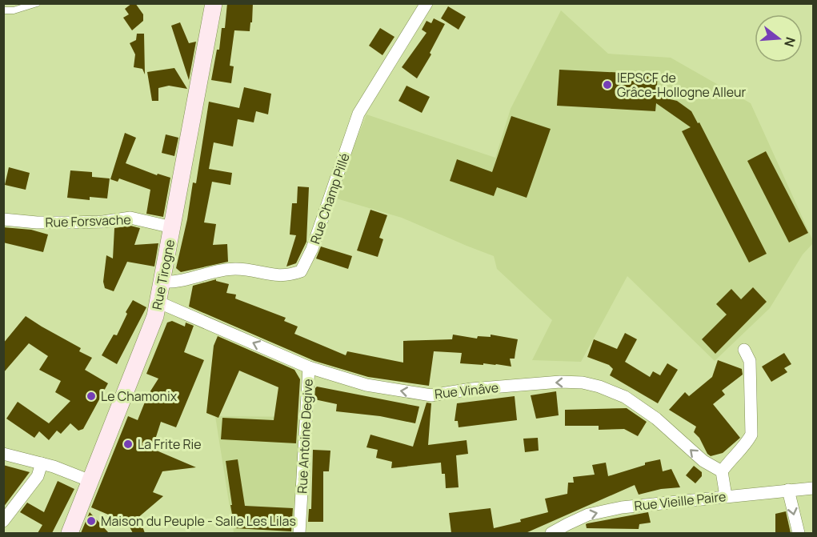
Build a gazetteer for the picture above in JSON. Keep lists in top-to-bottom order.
{
  "streets": {
    "street": [
      "Rue Champ Pillé",
      "Rue Forsvache",
      "Rue Tirogne",
      "Rue Vinâve",
      "Rue Antoine Degive",
      "Rue Vieille Paire"
    ]
  },
  "crossings": [
    ["Rue Champ Pillé", "Rue Tirogne"],
    ["Rue Forsvache", "Rue Tirogne"],
    ["Rue Tirogne", "Rue Vinâve"],
    ["Rue Vinâve", "Rue Antoine Degive"]
  ],
  "one_way": ["Rue Vinâve", "Rue Vieille Paire"],
  "places": [
    "IEPSCF de Grâce-Hollogne Alleur",
    "Le Chamonix",
    "La Frite Rie",
    "Maison du Peuple - Salle Les Lilas"
  ],
  "north": "right"
}
